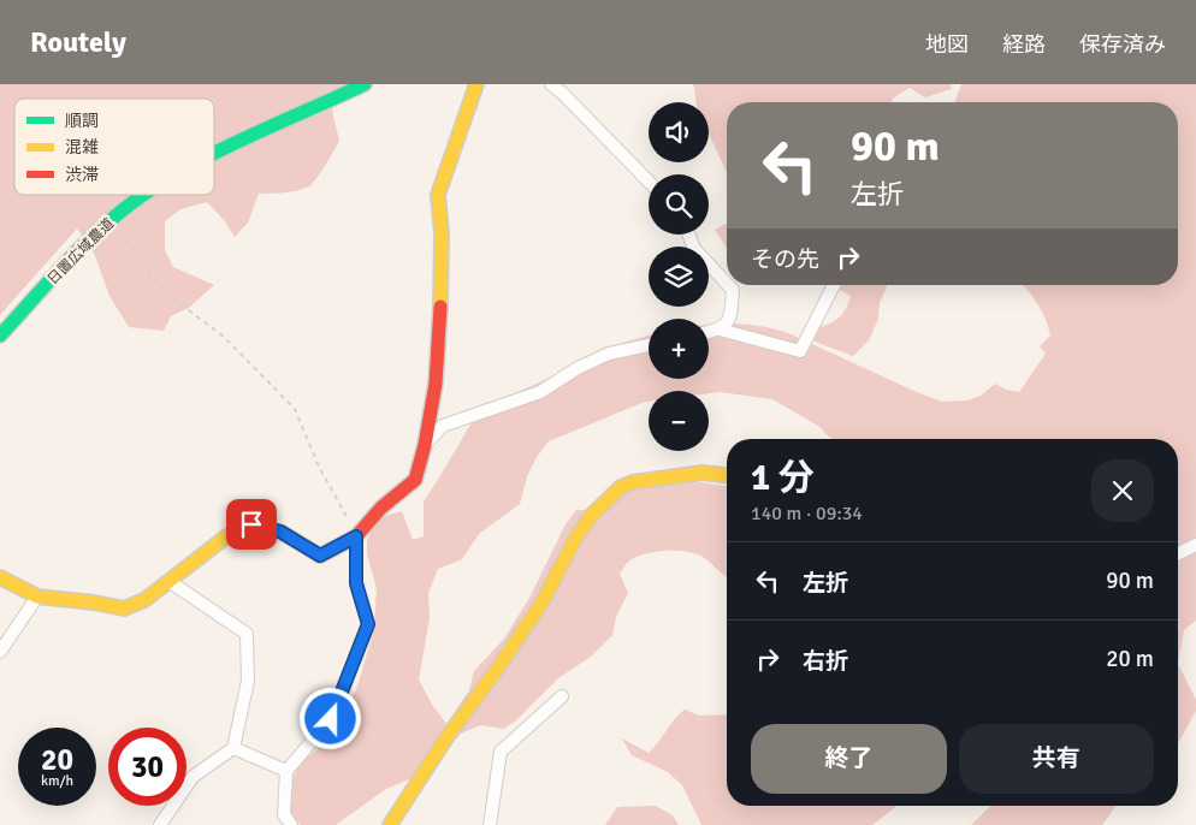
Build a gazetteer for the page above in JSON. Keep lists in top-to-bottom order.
{
  "streets": {
    "street": ["日置広域農道"]
  },
  "legend": ["順調", "混雑", "渋滞"],
  "page": {
    "header": "Routely",
    "nav": ["地図", "経路", "保存済み"],
    "map_buttons": ["+", "−"],
    "turn": ["90 m", "左折"],
    "then": "その先",
    "heading": ["1 分", "140 m · 09:34"],
    "list": [
      {
        "name": "左折",
        "value": "90 m"
      },
      {
        "name": "右折",
        "value": "20 m"
      }
    ],
    "buttons": ["終了", "共有"],
    "speed": "20 km/h",
    "limit": "30"
  }
}
